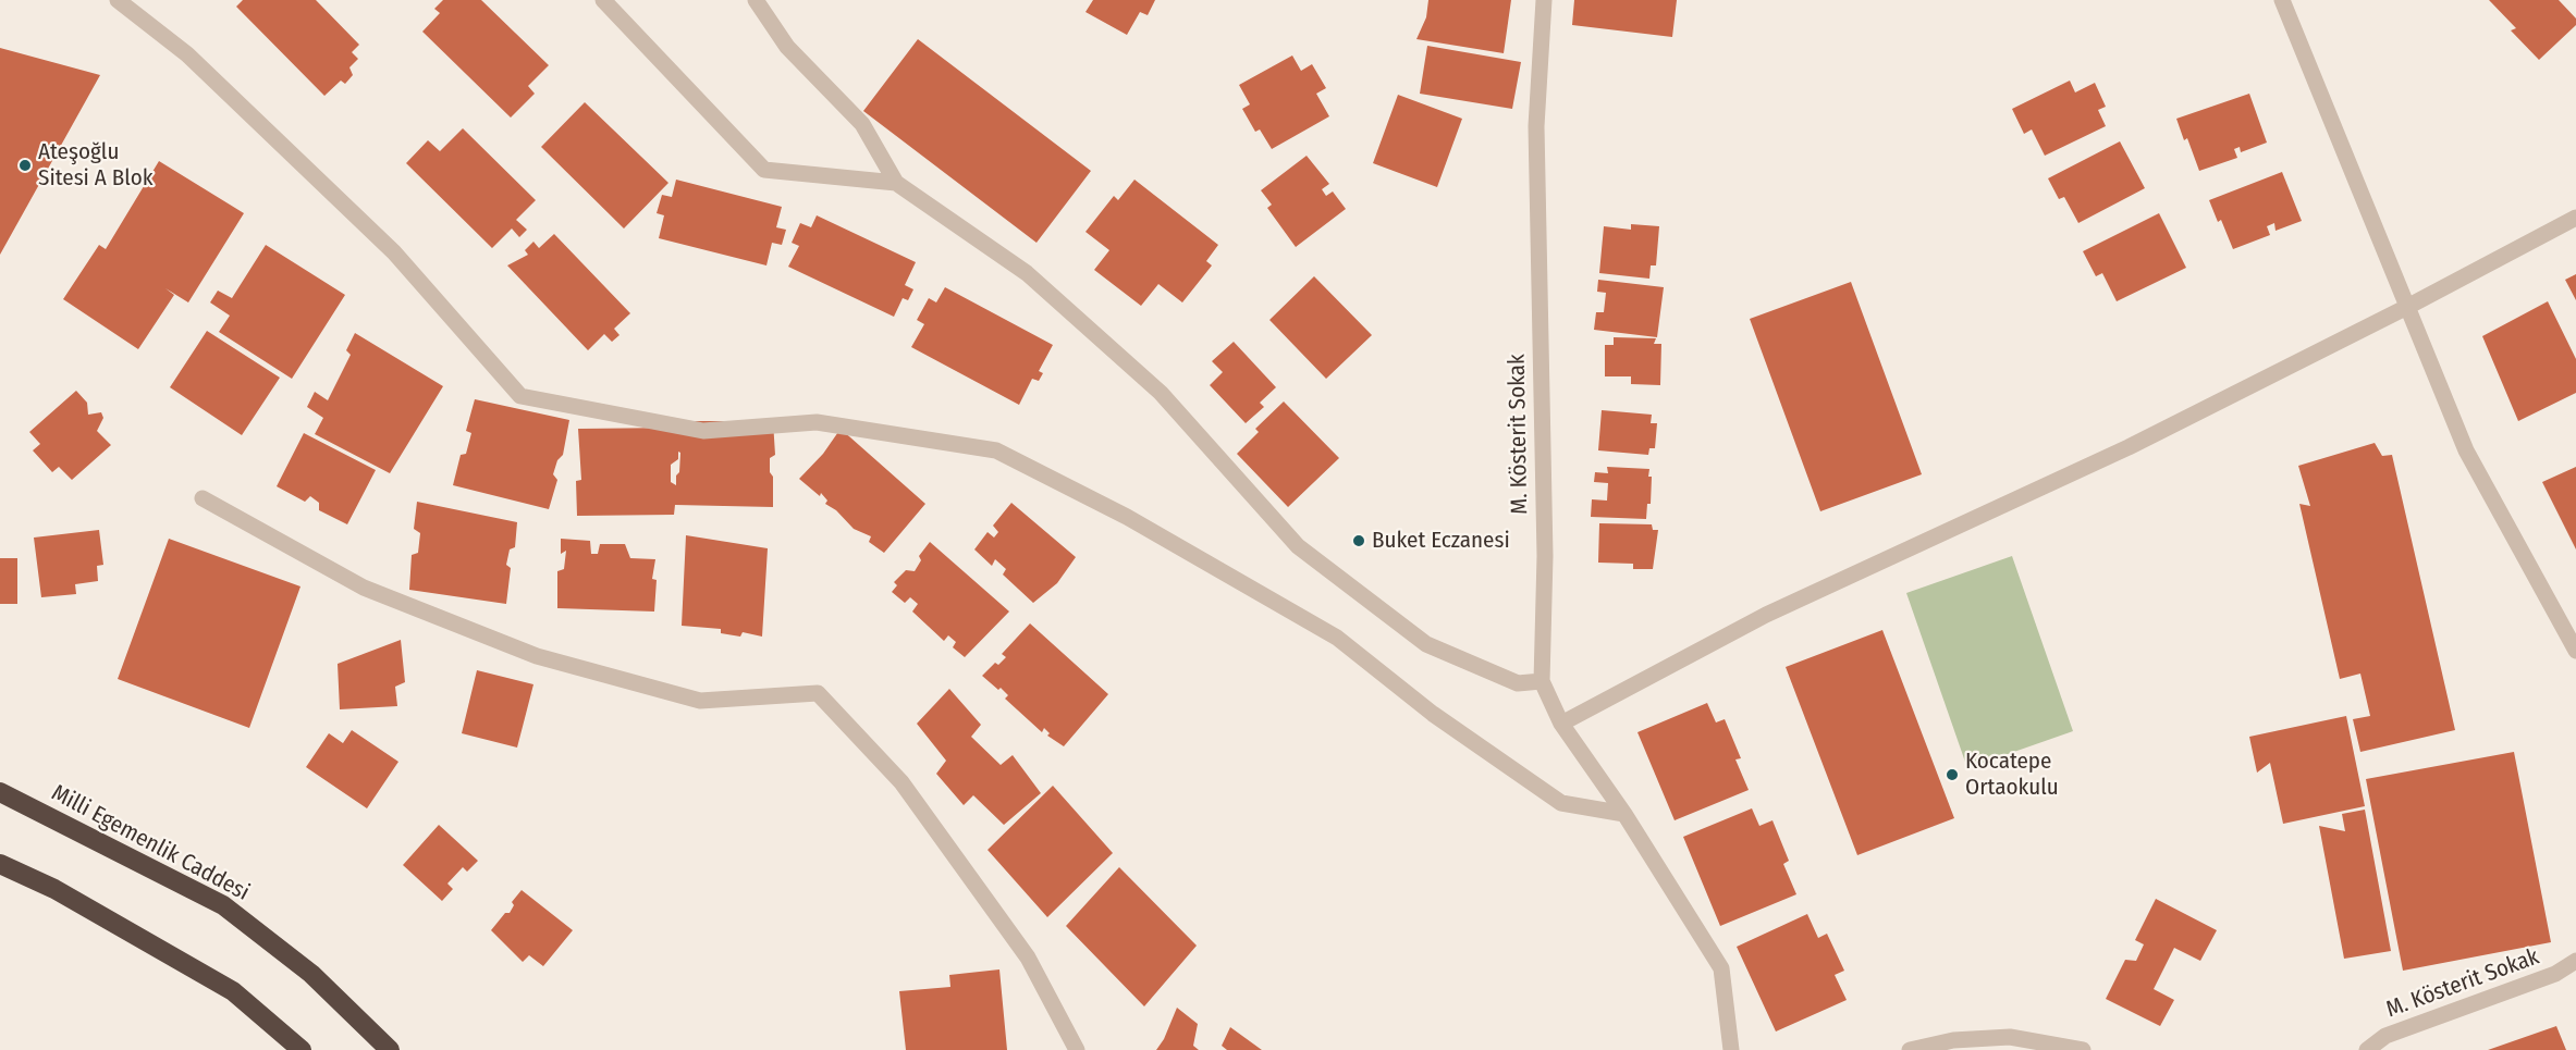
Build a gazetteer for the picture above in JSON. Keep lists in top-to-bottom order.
{
  "streets": {
    "highway": ["Milli Egemenlik Caddesi"],
    "street": ["M. Kösterit Sokak"]
  },
  "places": ["Ateşoğlu Sitesi A Blok", "Buket Eczanesi", "Kocatepe Ortaokulu"]
}
